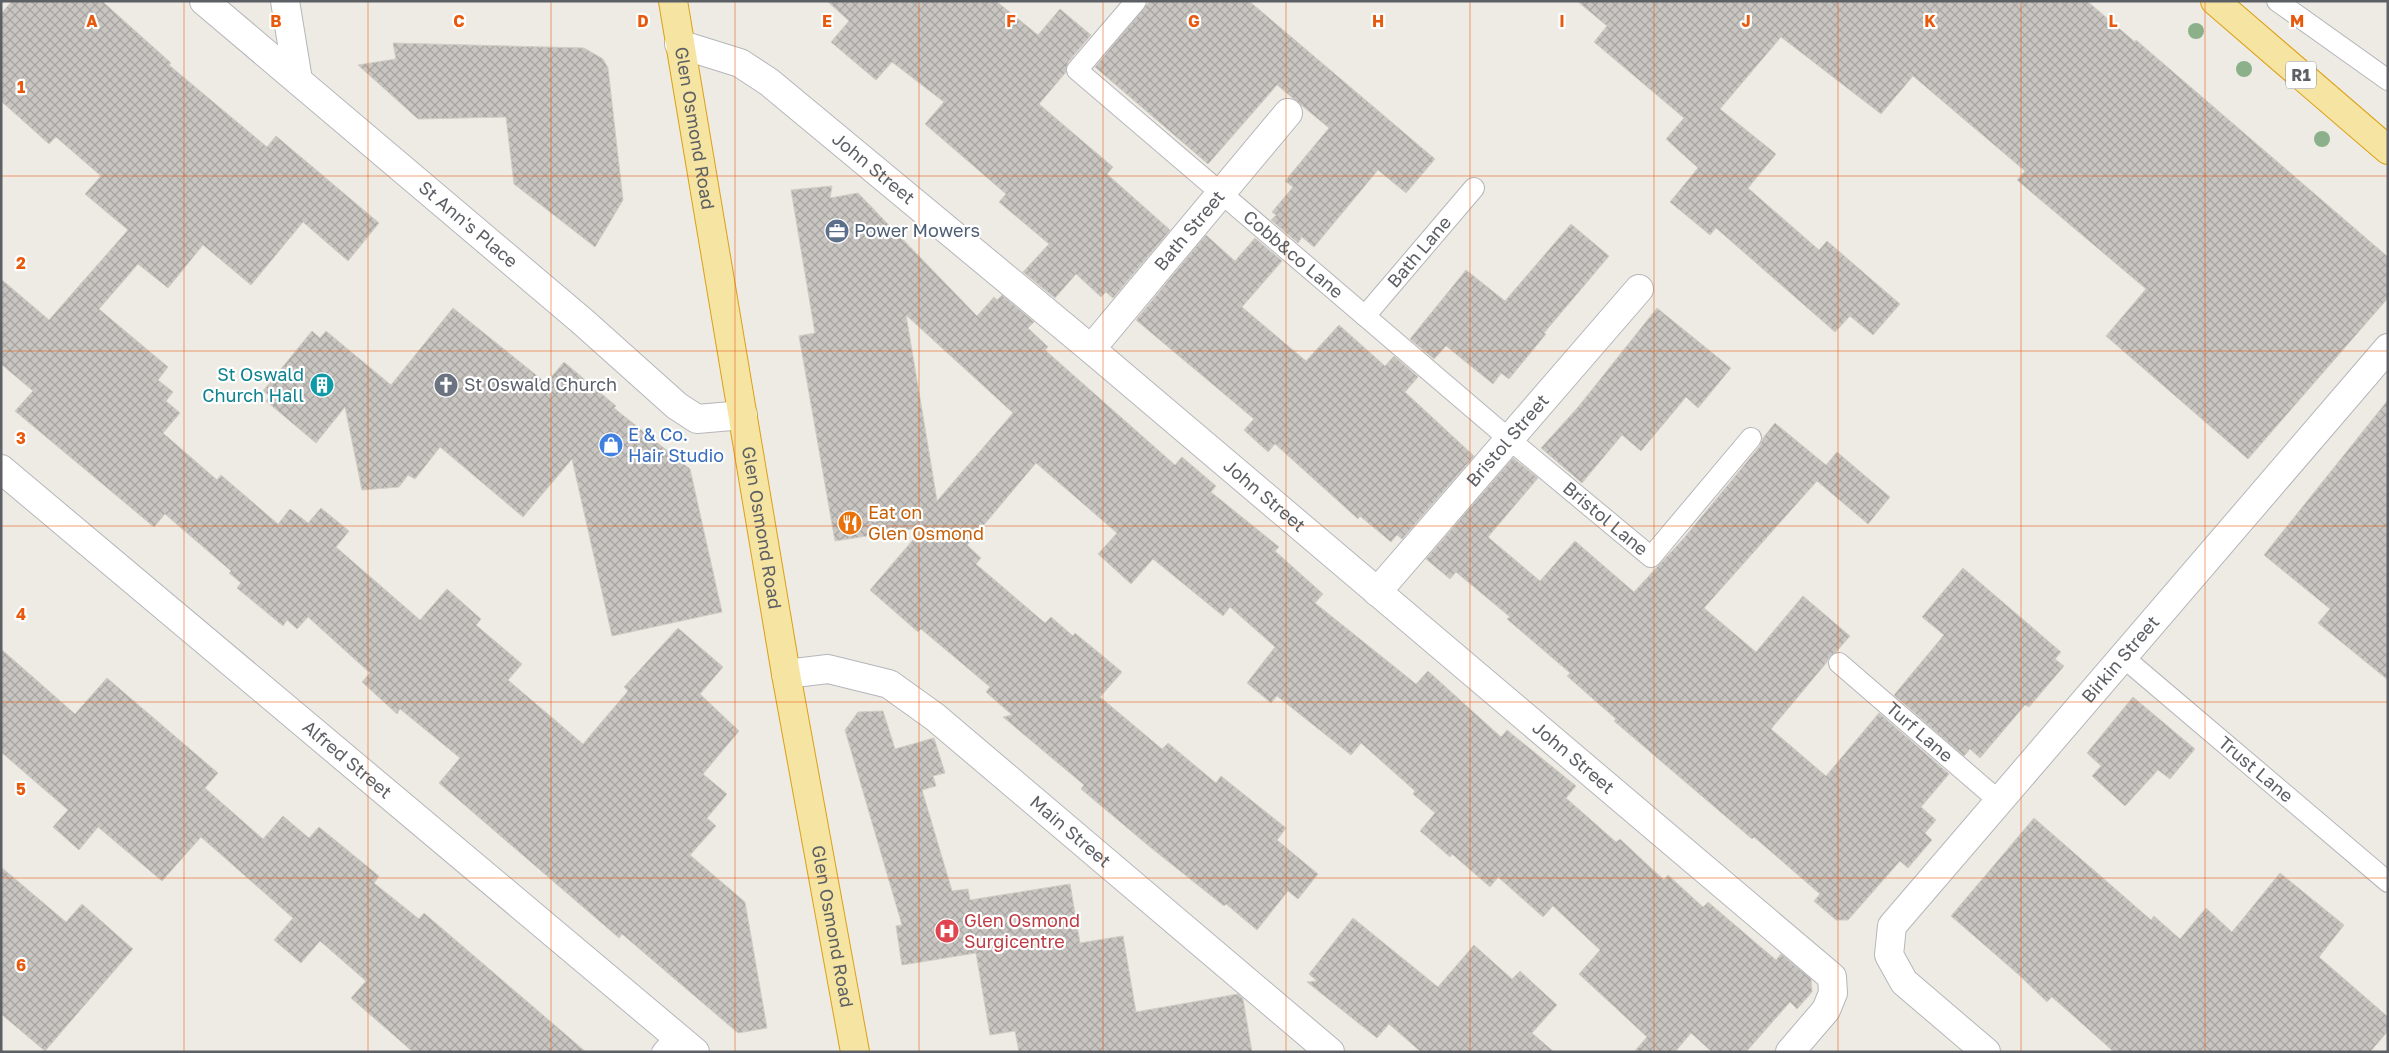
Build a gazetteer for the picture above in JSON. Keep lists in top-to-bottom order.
{
  "streets": {
    "highway": ["R1", "Glen Osmond Road"],
    "street": [
      "John Street",
      "St Ann's Place",
      "Bath Street",
      "Bristol Street",
      "Birkin Street",
      "Alfred Street",
      "Main Street"
    ],
    "lane": [
      "Bath Lane",
      "Cobb&co Lane",
      "Bristol Lane",
      "Turf Lane",
      "Trust Lane"
    ]
  },
  "crossings": [
    ["Glen Osmond Road", "John Street"],
    ["Glen Osmond Road", "St Ann's Place"],
    ["Glen Osmond Road", "Main Street"],
    ["John Street", "Bath Street"],
    ["John Street", "Bristol Street"],
    ["Bath Street", "Cobb&co Lane"],
    ["Bath Lane", "Cobb&co Lane"],
    ["Cobb&co Lane", "Bristol Street"],
    ["Cobb&co Lane", "Bristol Lane"],
    ["Bristol Street", "Bristol Lane"],
    ["Birkin Street", "Turf Lane"],
    ["Birkin Street", "Trust Lane"]
  ],
  "places": {
    "office": ["Power Mowers"],
    "building": ["St Oswald Church Hall"],
    "church": ["St Oswald Church"],
    "shop": ["E & Co. Hair Studio"],
    "restaurant": ["Eat on Glen Osmond"],
    "hospital": ["Glen Osmond Surgicentre"]
  },
  "grid": {
    "columns": [
      "A",
      "B",
      "C",
      "D",
      "E",
      "F",
      "G",
      "H",
      "I",
      "J",
      "K",
      "L",
      "M"
    ],
    "rows": [
      "1",
      "2",
      "3",
      "4",
      "5",
      "6"
    ]
  }
}
